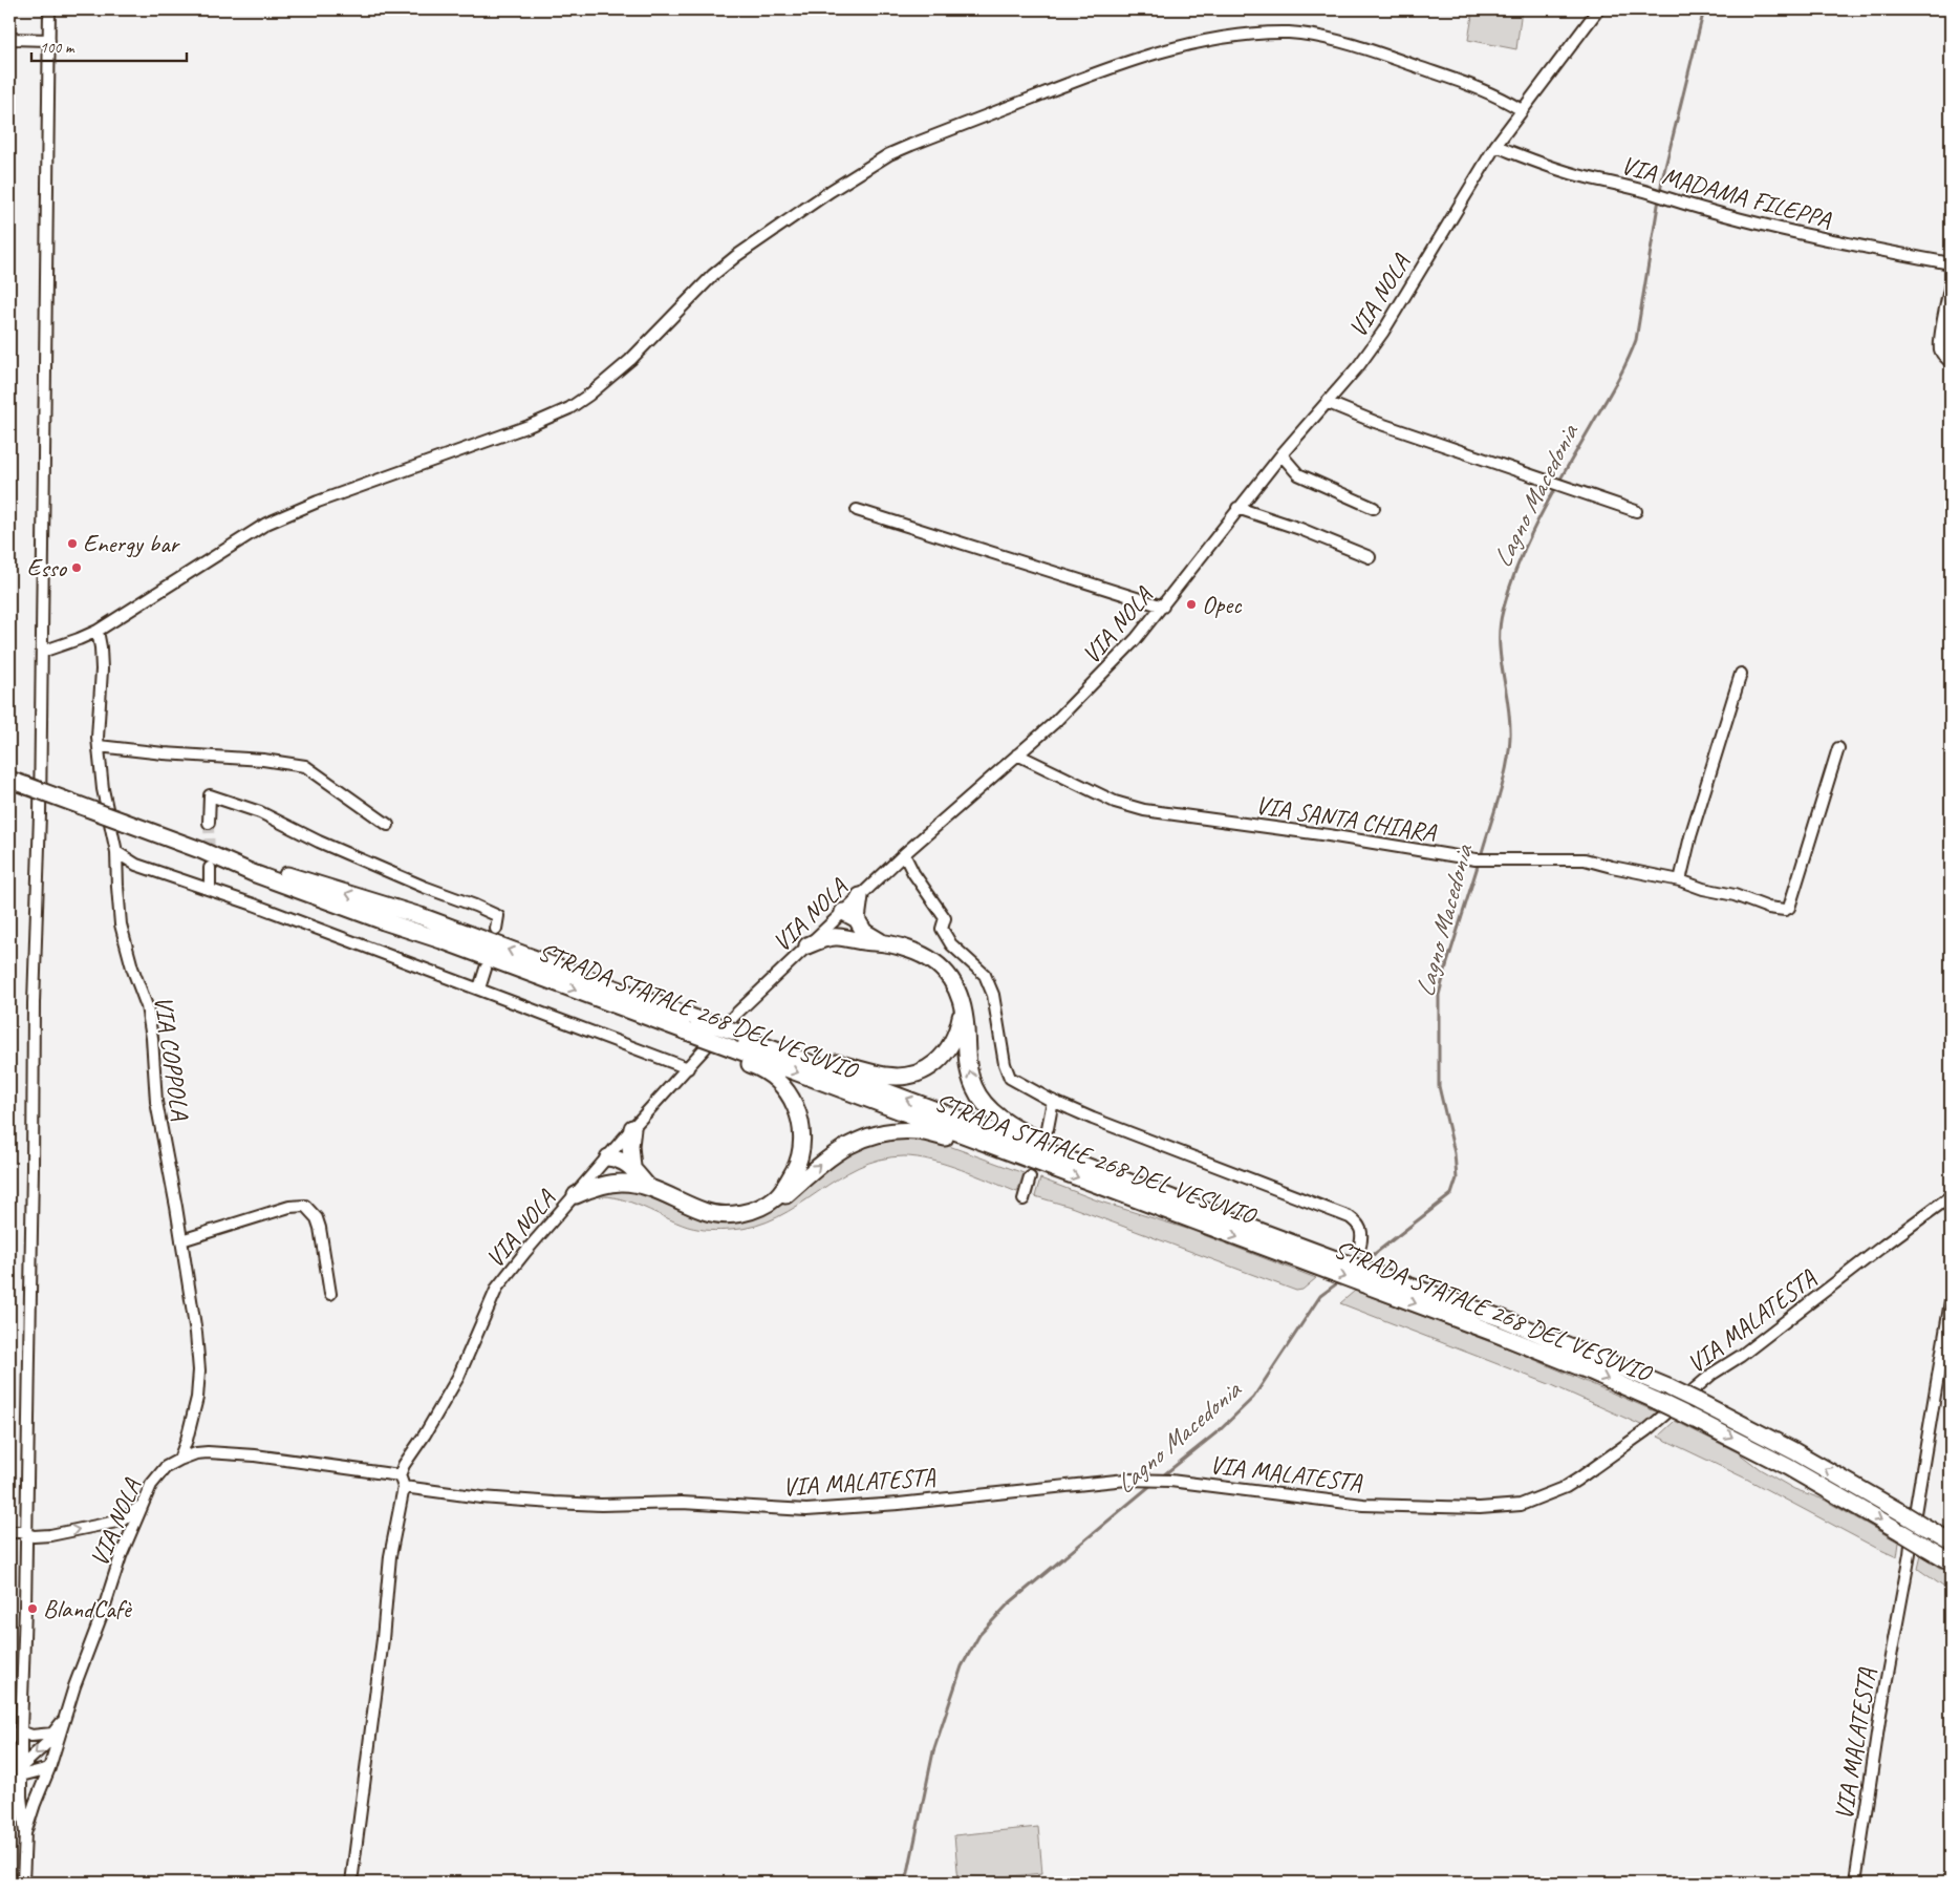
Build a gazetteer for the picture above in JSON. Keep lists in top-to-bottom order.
{
  "streets": {
    "highway": ["STRADA STATALE 268 DEL VESUVIO"],
    "street": [
      "VIA MADAMA FILEPPA",
      "VIA NOLA",
      "VIA SANTA CHIARA",
      "VIA COPPOLA",
      "VIA MALATESTA"
    ]
  },
  "crossings": [
    ["VIA MADAMA FILEPPA", "VIA NOLA"],
    ["VIA NOLA", "VIA SANTA CHIARA"],
    ["VIA NOLA", "VIA COPPOLA"]
  ],
  "water": ["Lagno Macedonia"],
  "places": [
    "Energy bar",
    "Esso",
    "Opec",
    "BlandCafè"
  ],
  "scale_bar": "100 m"
}
